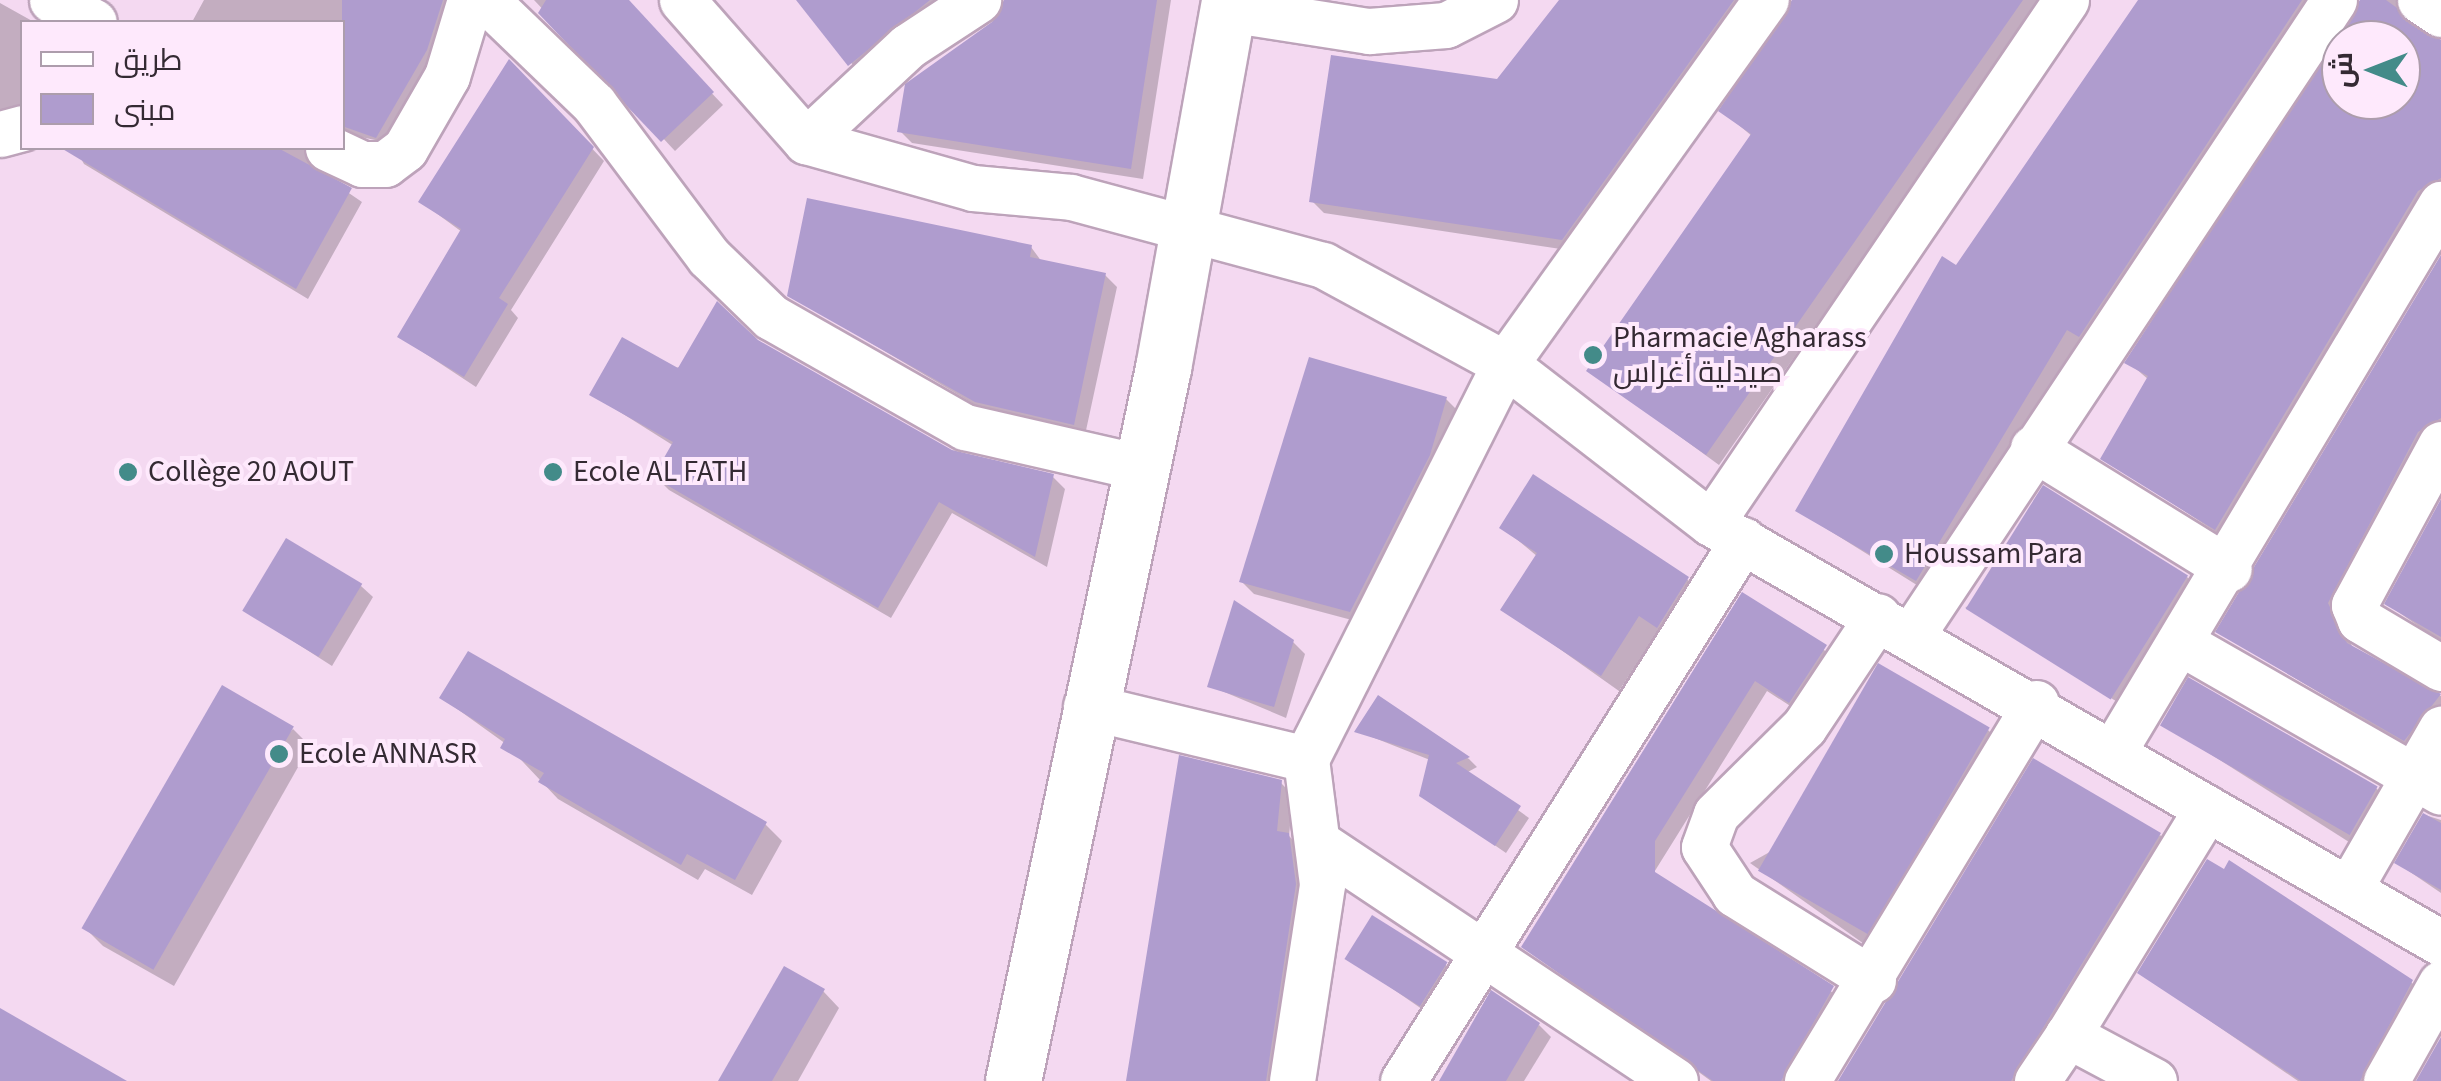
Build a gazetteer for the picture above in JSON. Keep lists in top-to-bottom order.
{
  "places": [
    "Pharmacie Agharass صيدلية أغراس",
    "Collège 20 AOUT",
    "Ecole AL FATH",
    "Houssam Para",
    "Ecole ANNASR"
  ],
  "legend": ["طريق", "مبنى"],
  "north": "left"
}
